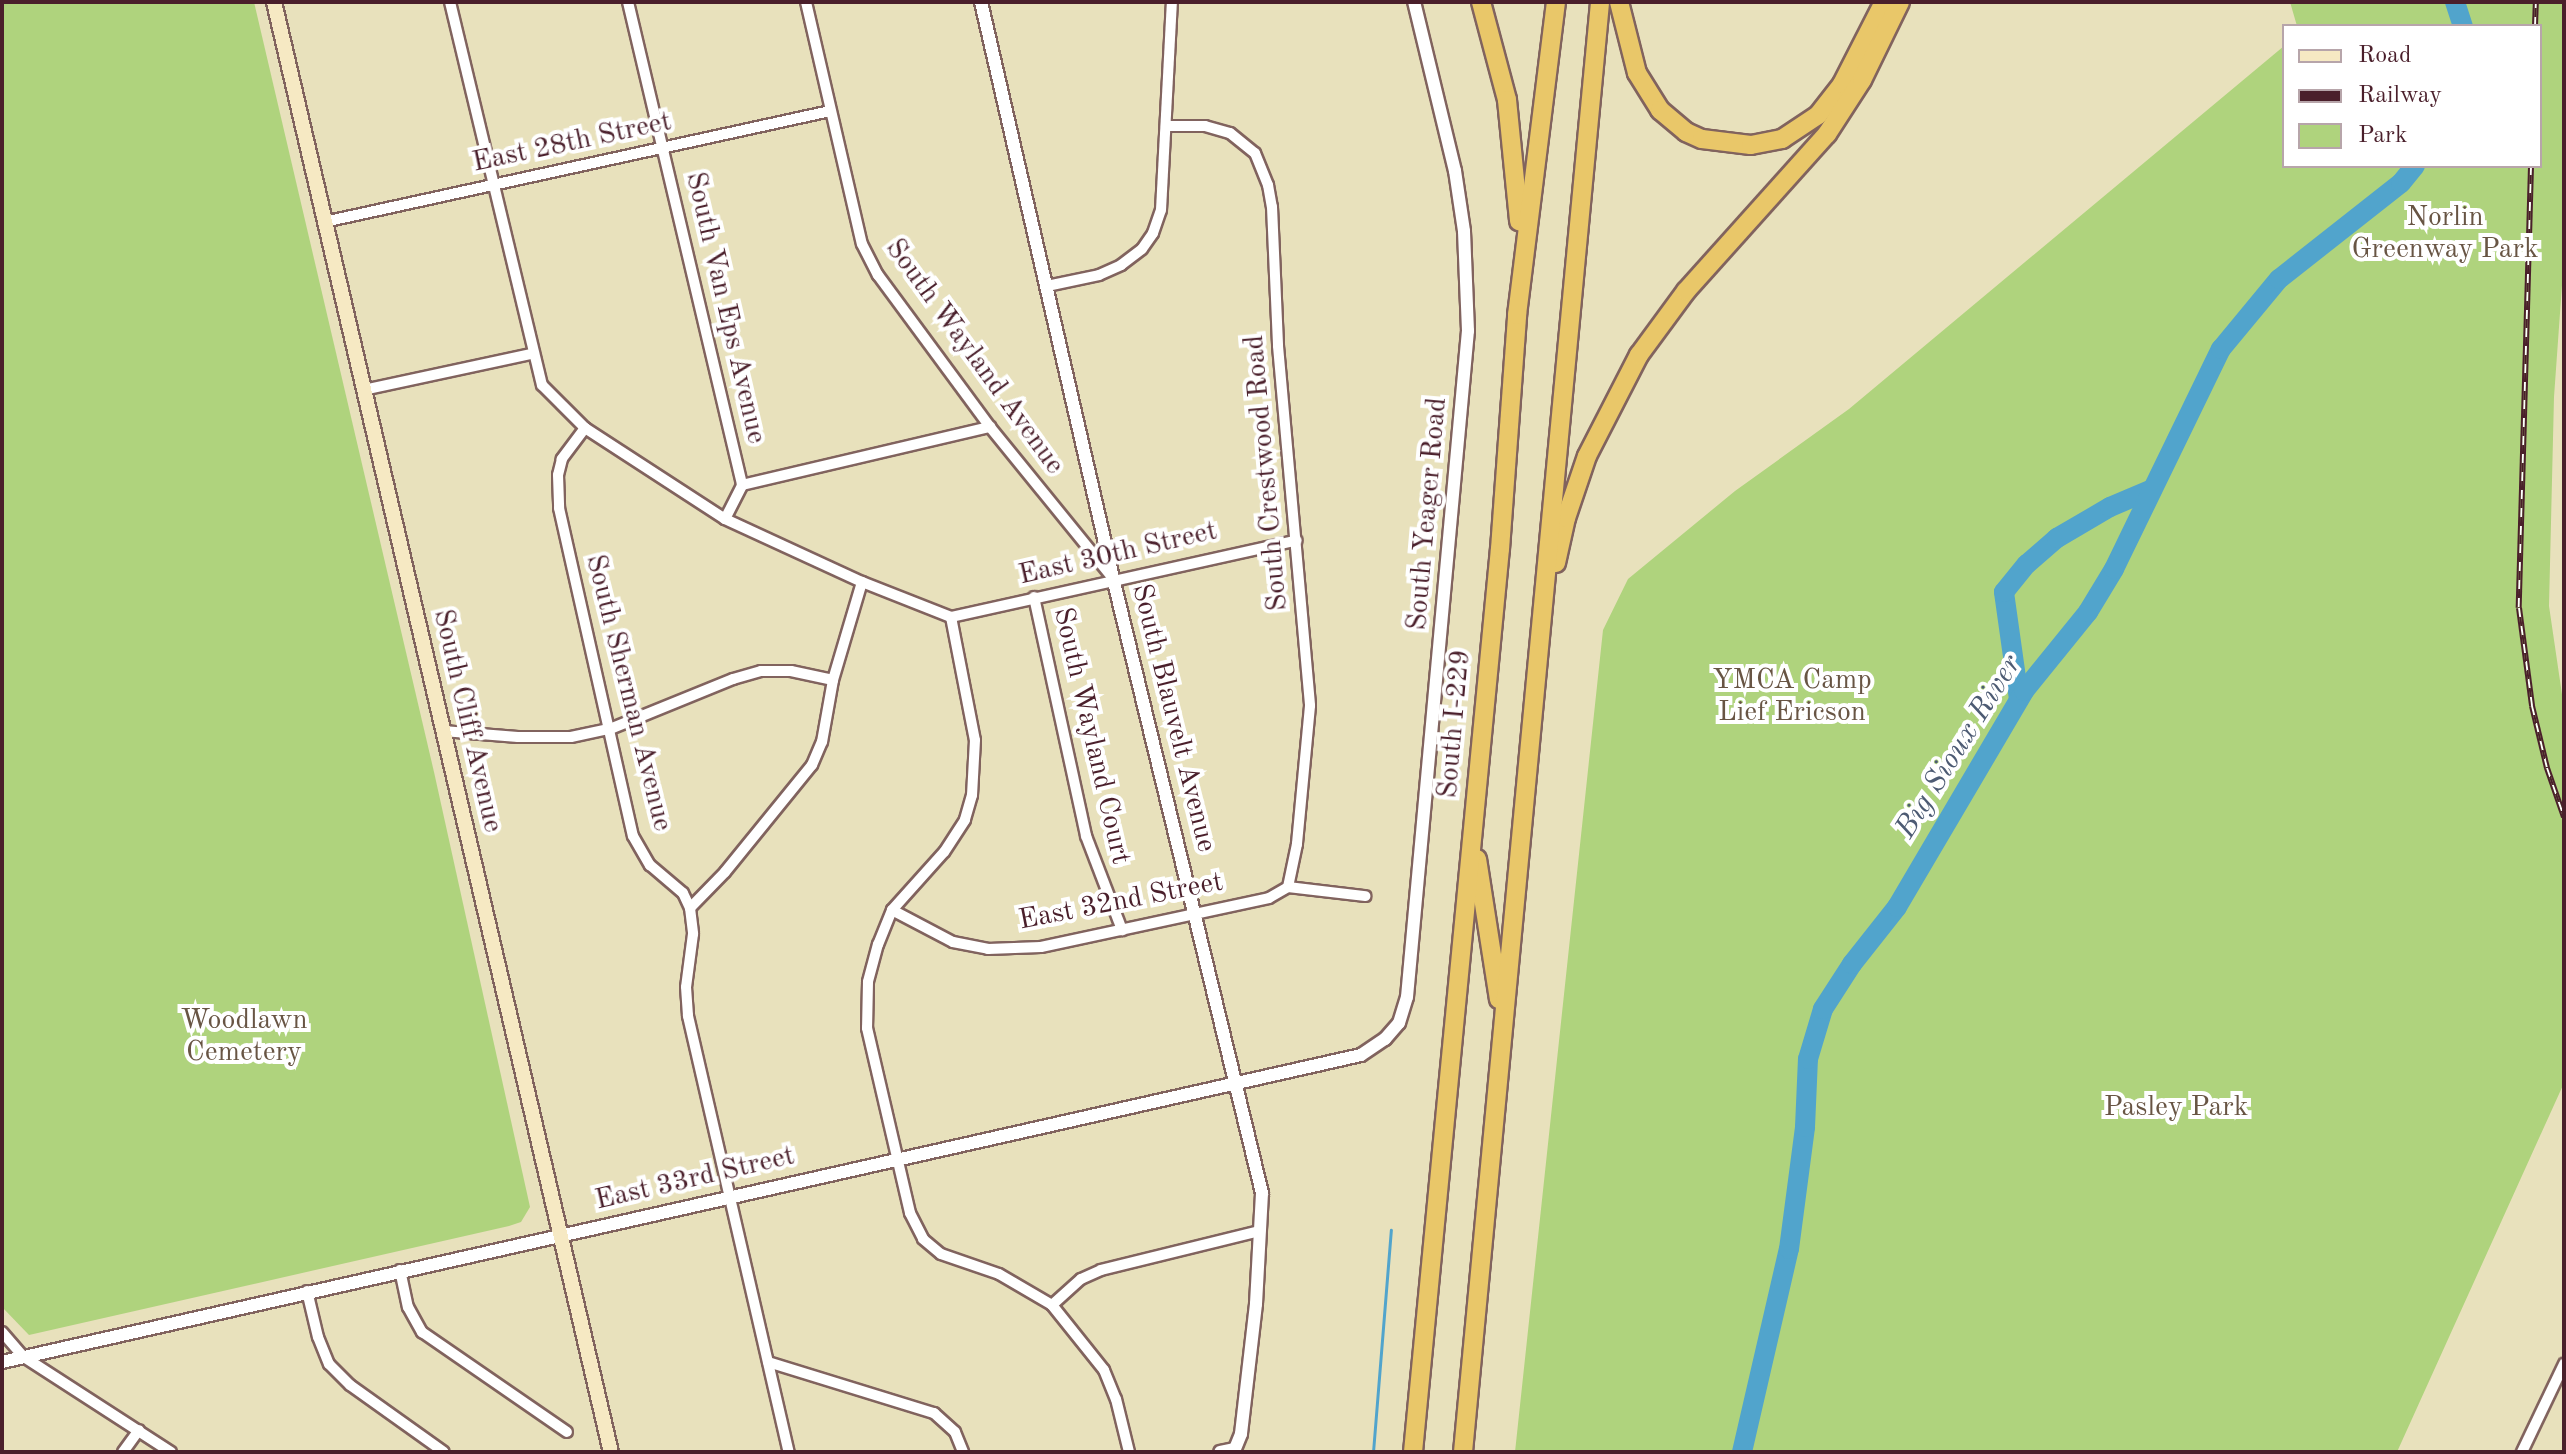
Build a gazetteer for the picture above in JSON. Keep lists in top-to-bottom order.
{
  "streets": {
    "highway": ["South I-229"],
    "main road": ["South Cliff Avenue"],
    "street": [
      "East 28th Street",
      "South Van Eps Avenue",
      "South Wayland Avenue",
      "South Crestwood Road",
      "South Yeager Road",
      "East 30th Street",
      "South Sherman Avenue",
      "South Blauvelt Avenue",
      "South Wayland Court",
      "East 32nd Street",
      "East 33rd Street"
    ]
  },
  "crossings": [
    ["East 28th Street", "South Van Eps Avenue"],
    ["East 28th Street", "South Wayland Avenue"],
    ["East 28th Street", "South Cliff Avenue"],
    ["South Wayland Avenue", "East 30th Street"],
    ["South Wayland Avenue", "South Blauvelt Avenue"],
    ["South Crestwood Road", "East 30th Street"],
    ["South Crestwood Road", "East 32nd Street"],
    ["South Yeager Road", "East 33rd Street"],
    ["East 30th Street", "South Blauvelt Avenue"],
    ["East 30th Street", "South Wayland Court"],
    ["South Blauvelt Avenue", "East 32nd Street"],
    ["South Blauvelt Avenue", "East 33rd Street"],
    ["South Cliff Avenue", "East 33rd Street"],
    ["South Wayland Court", "East 32nd Street"]
  ],
  "water": ["Big Sioux River"],
  "parks": [
    "Norlin Greenway Park",
    "YMCA Camp Lief Ericson",
    "Woodlawn Cemetery",
    "Pasley Park"
  ],
  "legend": ["Road", "Railway", "Park"]
}
